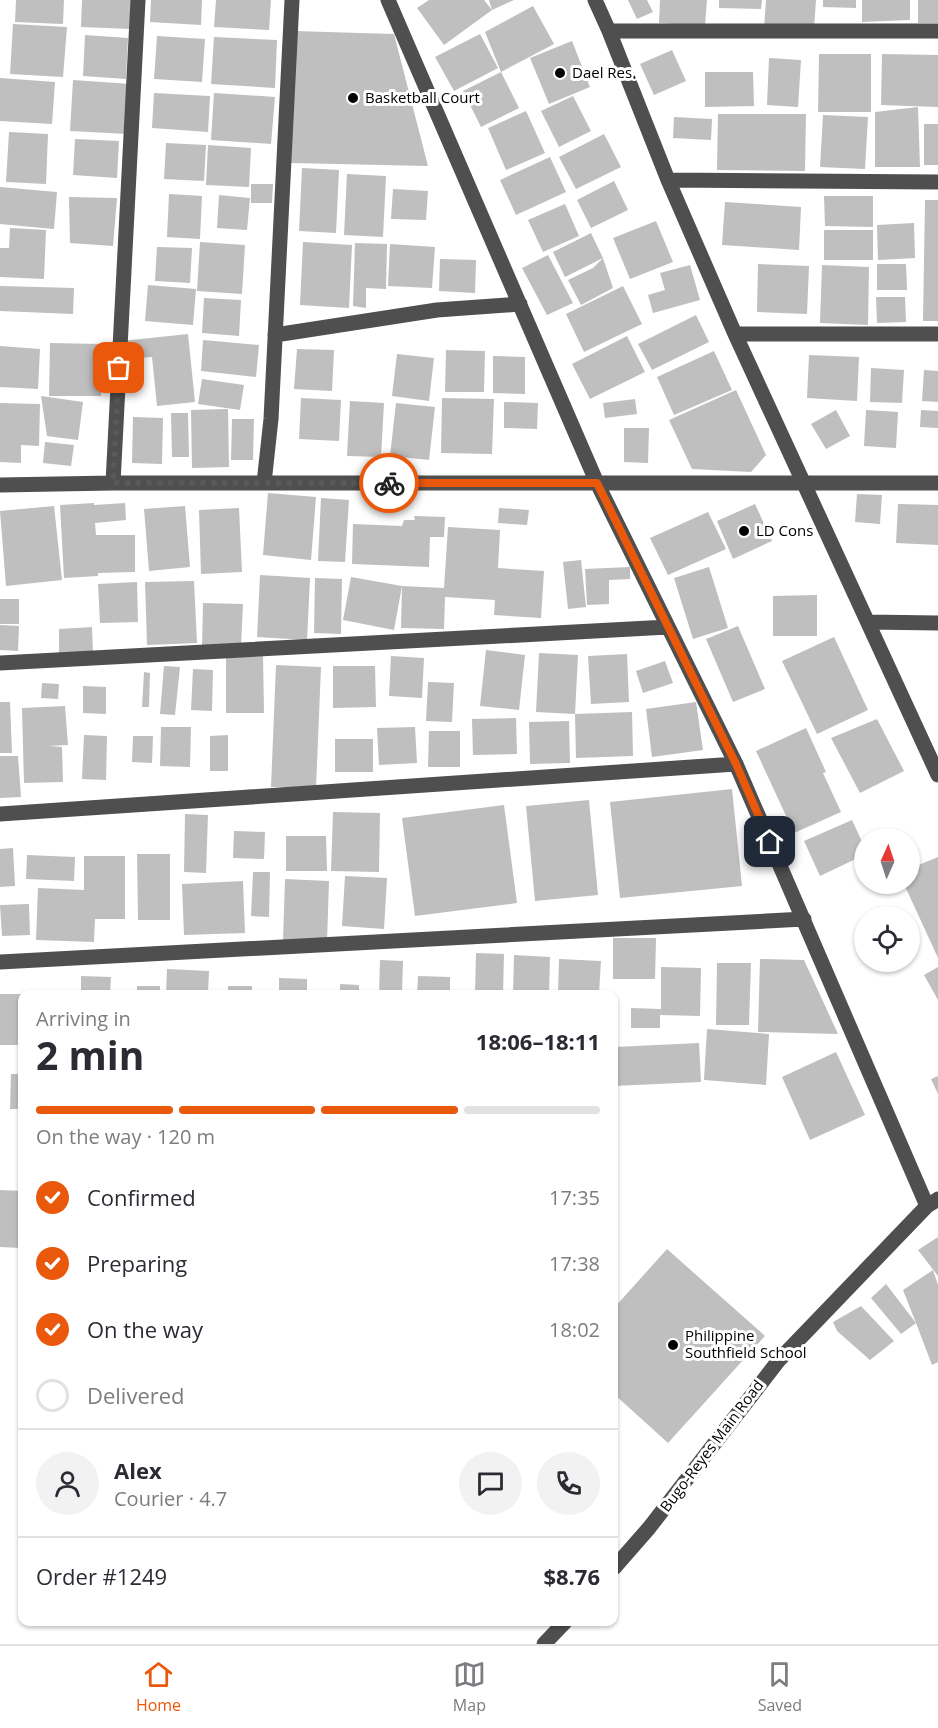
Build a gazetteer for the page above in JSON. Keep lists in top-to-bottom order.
{
  "streets": {
    "street": ["Bugo-Reyes Main Road"]
  },
  "places": [
    "Dael Res.",
    "Basketball Court",
    "LD Cons",
    "Philippine Southfield School"
  ],
  "north": "top",
  "page": {
    "heading": ["2 min", "Arriving in", "18:06–18:11"],
    "panel": [
      "Alex",
      "Courier · 4.7",
      "Order #1249",
      "$8.76"
    ],
    "bar": "On the way · 120 m",
    "list": [
      ["Confirmed", "17:35"],
      ["Preparing", "17:38"],
      ["On the way", "18:02"],
      "Delivered"
    ],
    "tabs": ["Home", "Map", "Saved"]
  }
}
